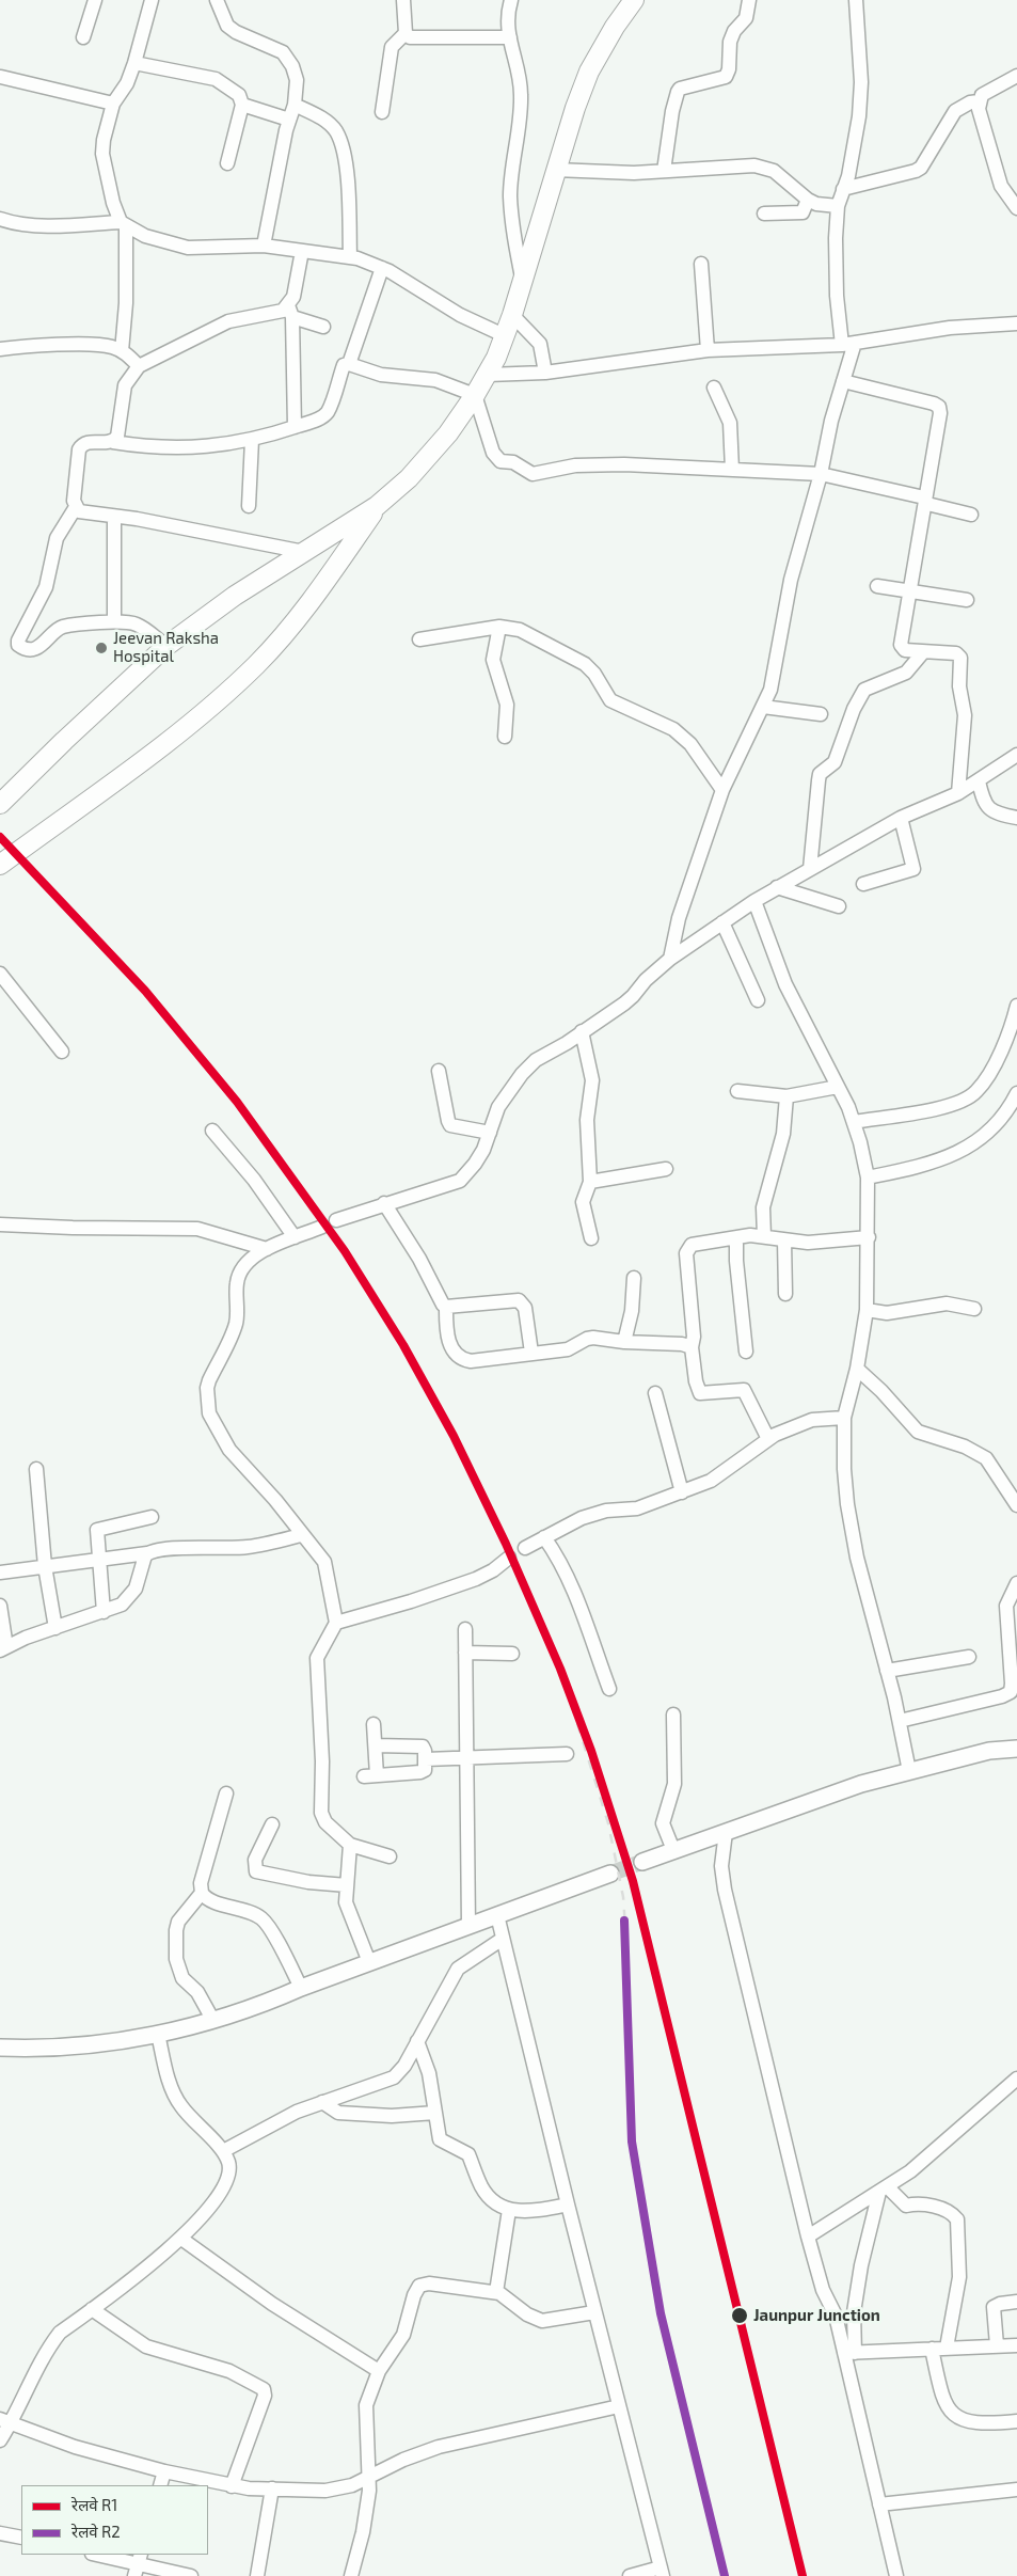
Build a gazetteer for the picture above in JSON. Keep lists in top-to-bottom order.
{
  "places": ["Jeevan Raksha Hospital", "Jaunpur Junction"],
  "lines": ["rail line R1", "rail line R2"],
  "legend": ["रेलवे R1", "रेलवे R2"]
}
